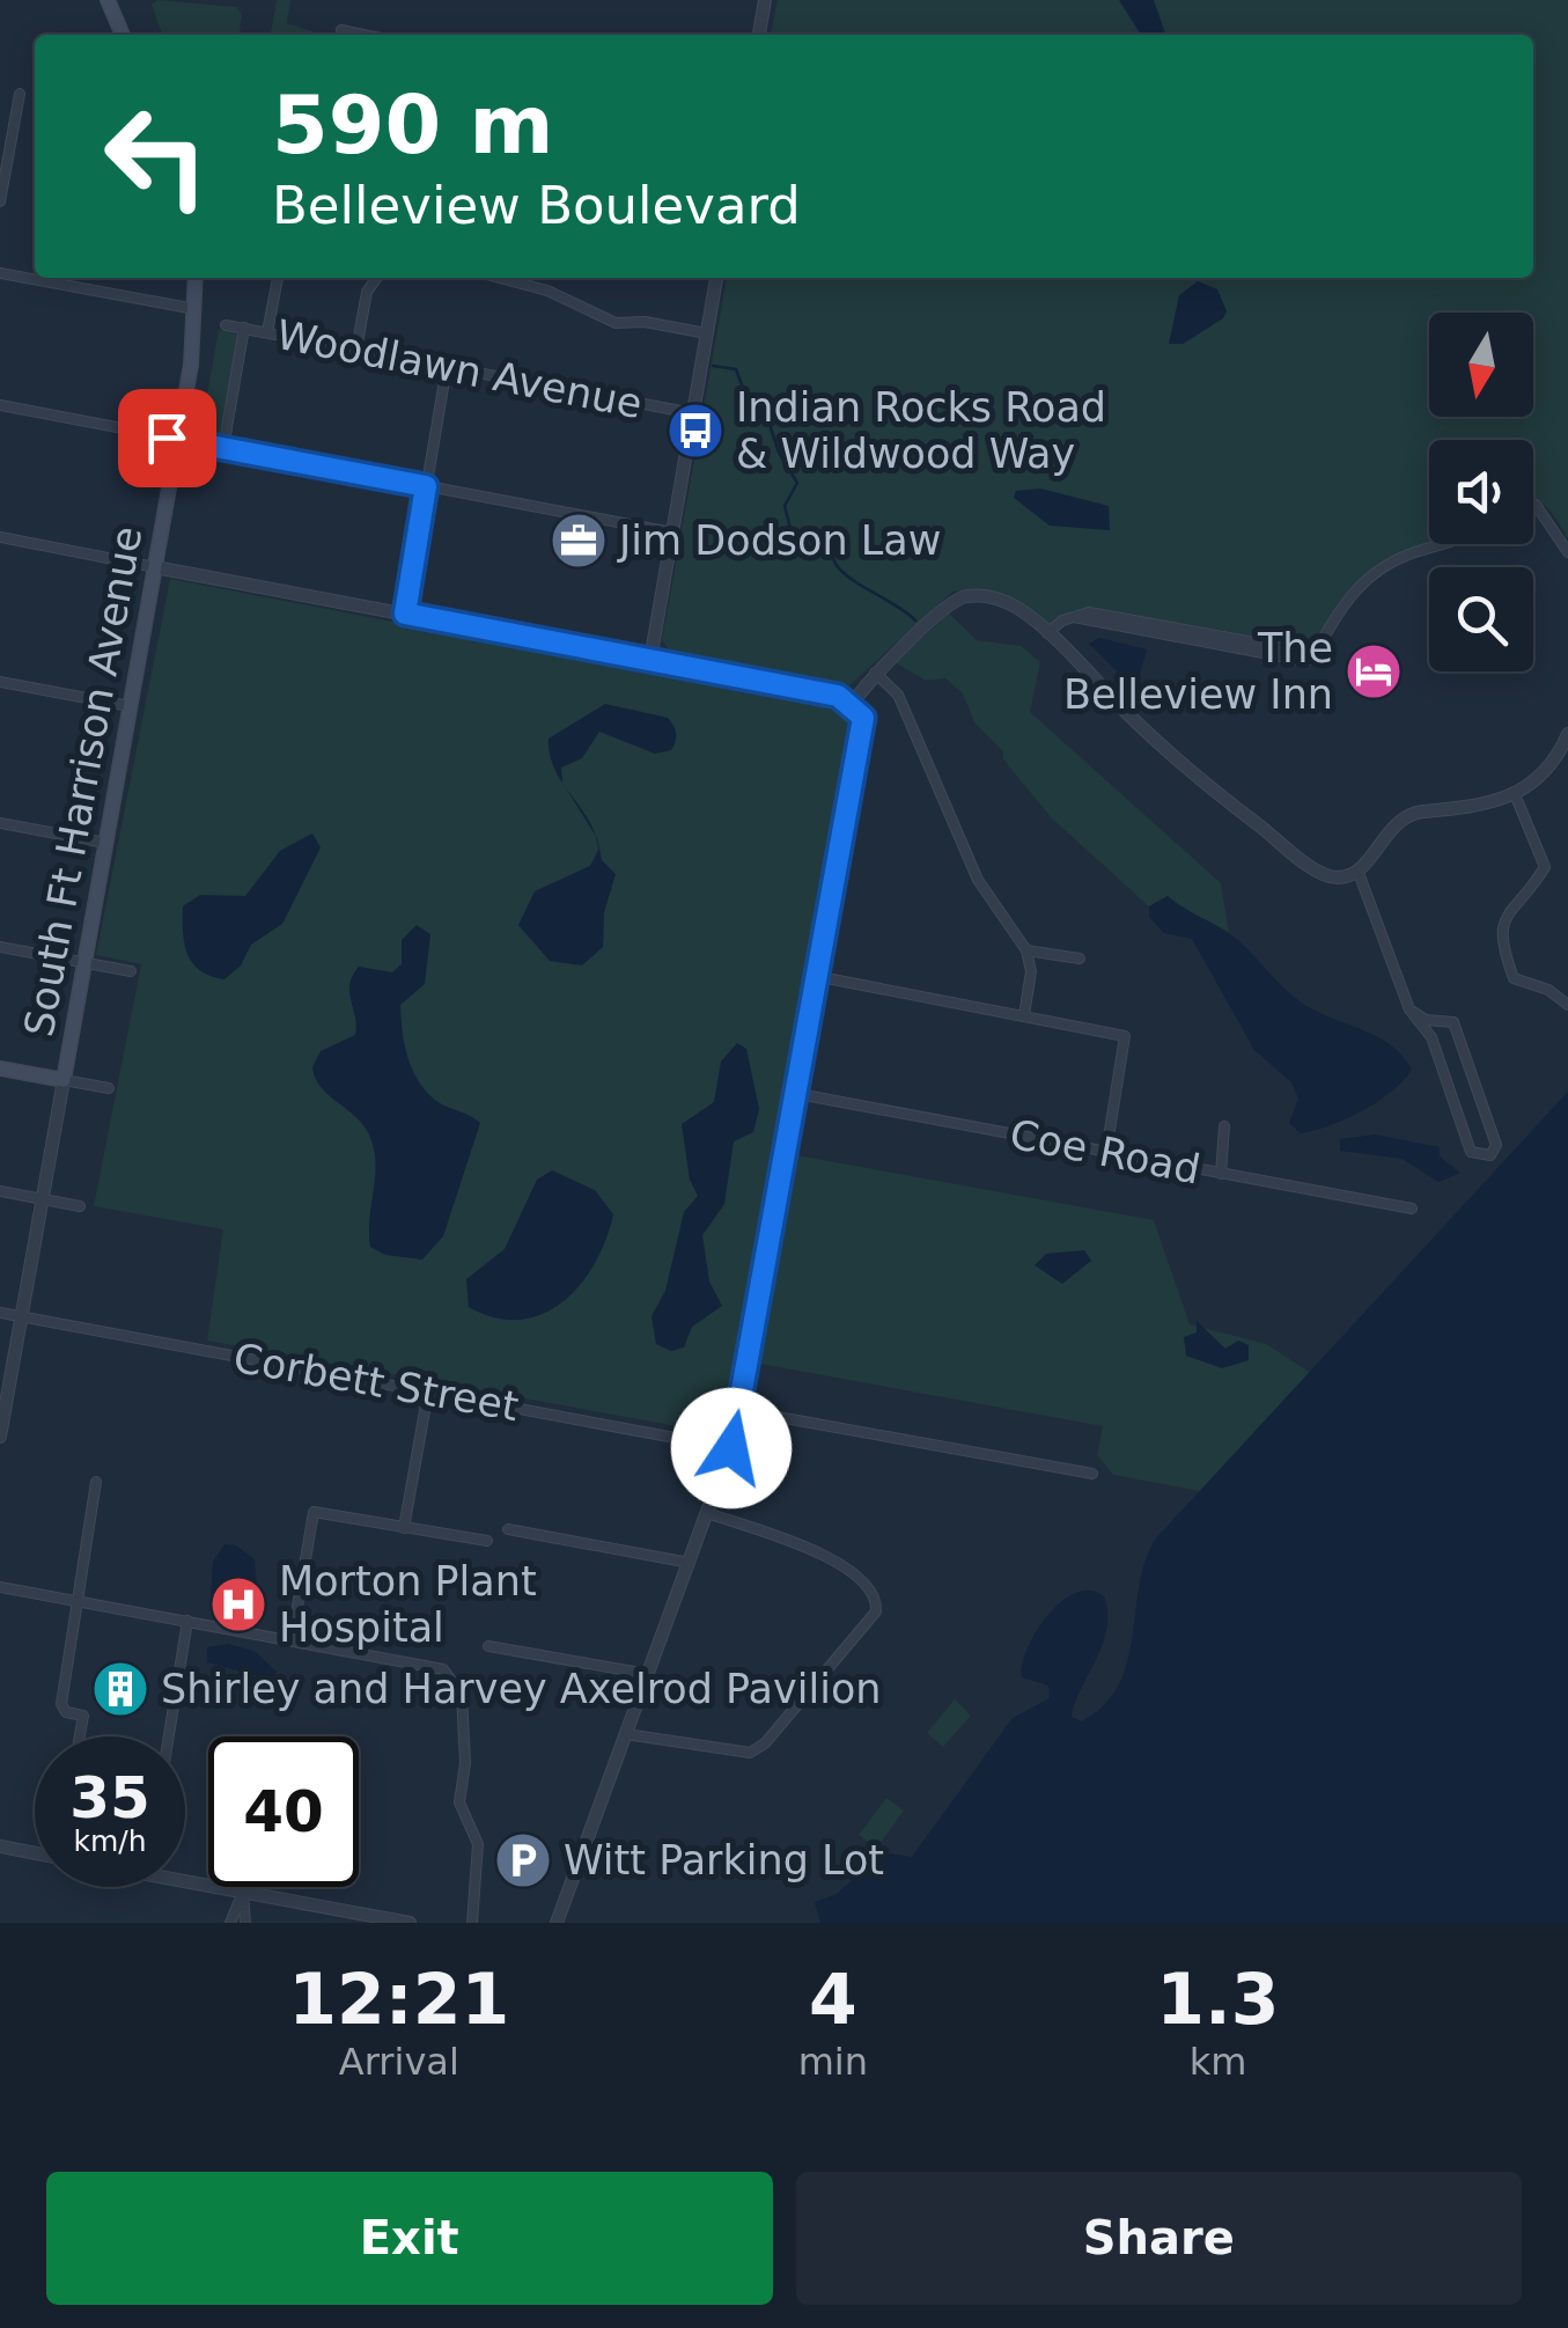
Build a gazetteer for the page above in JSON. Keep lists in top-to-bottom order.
{
  "streets": {
    "main road": ["South Ft Harrison Avenue"],
    "street": ["Woodlawn Avenue", "Coe Road", "Corbett Street"]
  },
  "crossings": [
    ["South Ft Harrison Avenue", "Corbett Street"]
  ],
  "places": {
    "bus stop": ["Indian Rocks Road & Wildwood Way"],
    "office": ["Jim Dodson Law"],
    "hotel": ["The Belleview Inn"],
    "hospital": ["Morton Plant Hospital"],
    "building": ["Shirley and Harvey Axelrod Pavilion"],
    "parking": ["Witt Parking Lot"]
  },
  "north": "bottom",
  "page": {
    "turn": ["590 m", "Belleview Boulevard"],
    "speed": "35 km/h",
    "limit": "40",
    "eta": [
      "12:21",
      "Arrival",
      "4",
      "min",
      "1.3",
      "km"
    ],
    "buttons": ["Exit", "Share"]
  }
}
